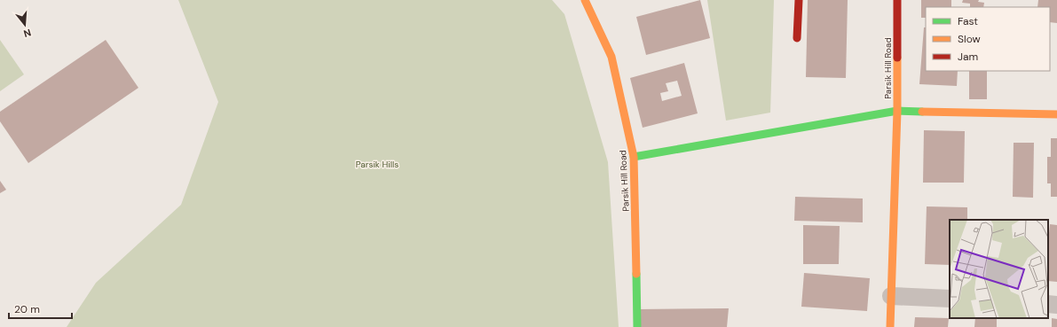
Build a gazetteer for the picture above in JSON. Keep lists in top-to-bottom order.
{
  "streets": {
    "street": ["Parsik Hill Road"]
  },
  "parks": ["Parsik Hills"],
  "legend": ["Fast", "Slow", "Jam"],
  "scale_bar": "20 m",
  "north": "bottom"
}
